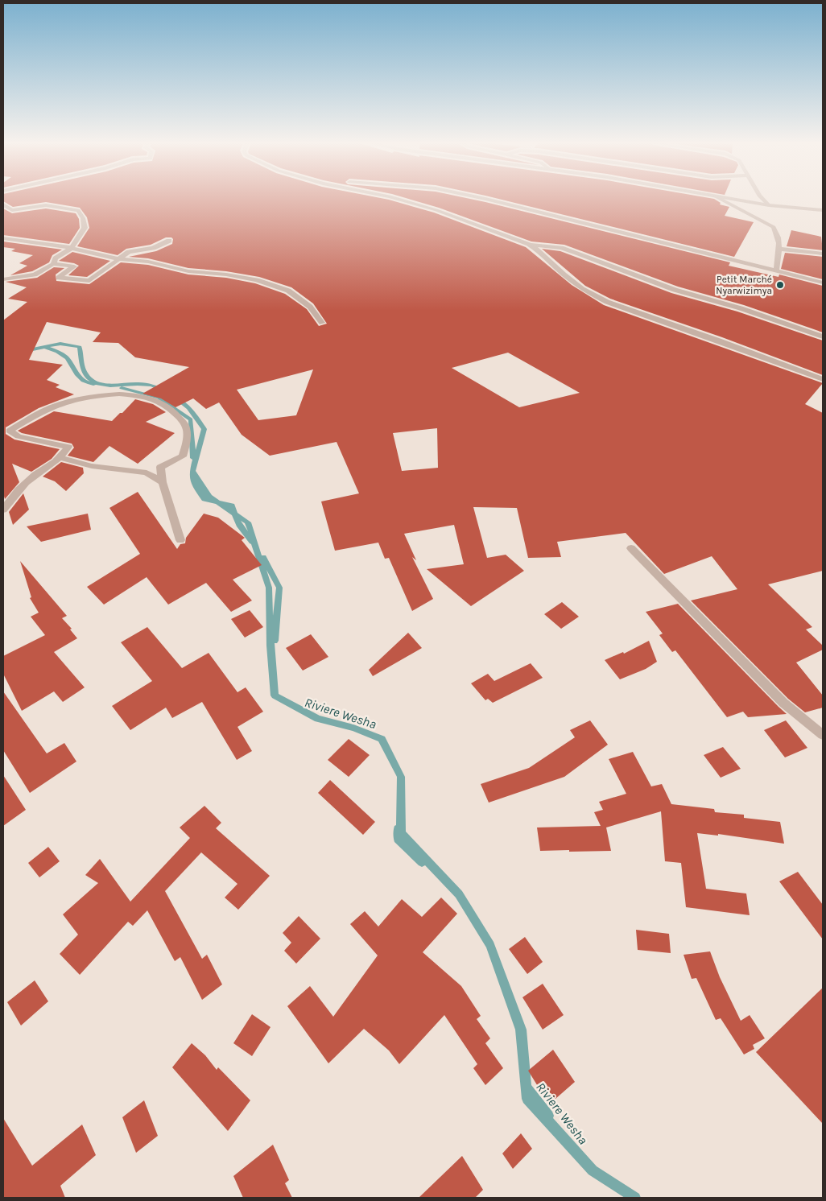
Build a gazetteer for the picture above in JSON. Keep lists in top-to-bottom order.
{
  "water": ["Riviere Wesha"],
  "places": ["Petit Marché Nyarwizimya"]
}
